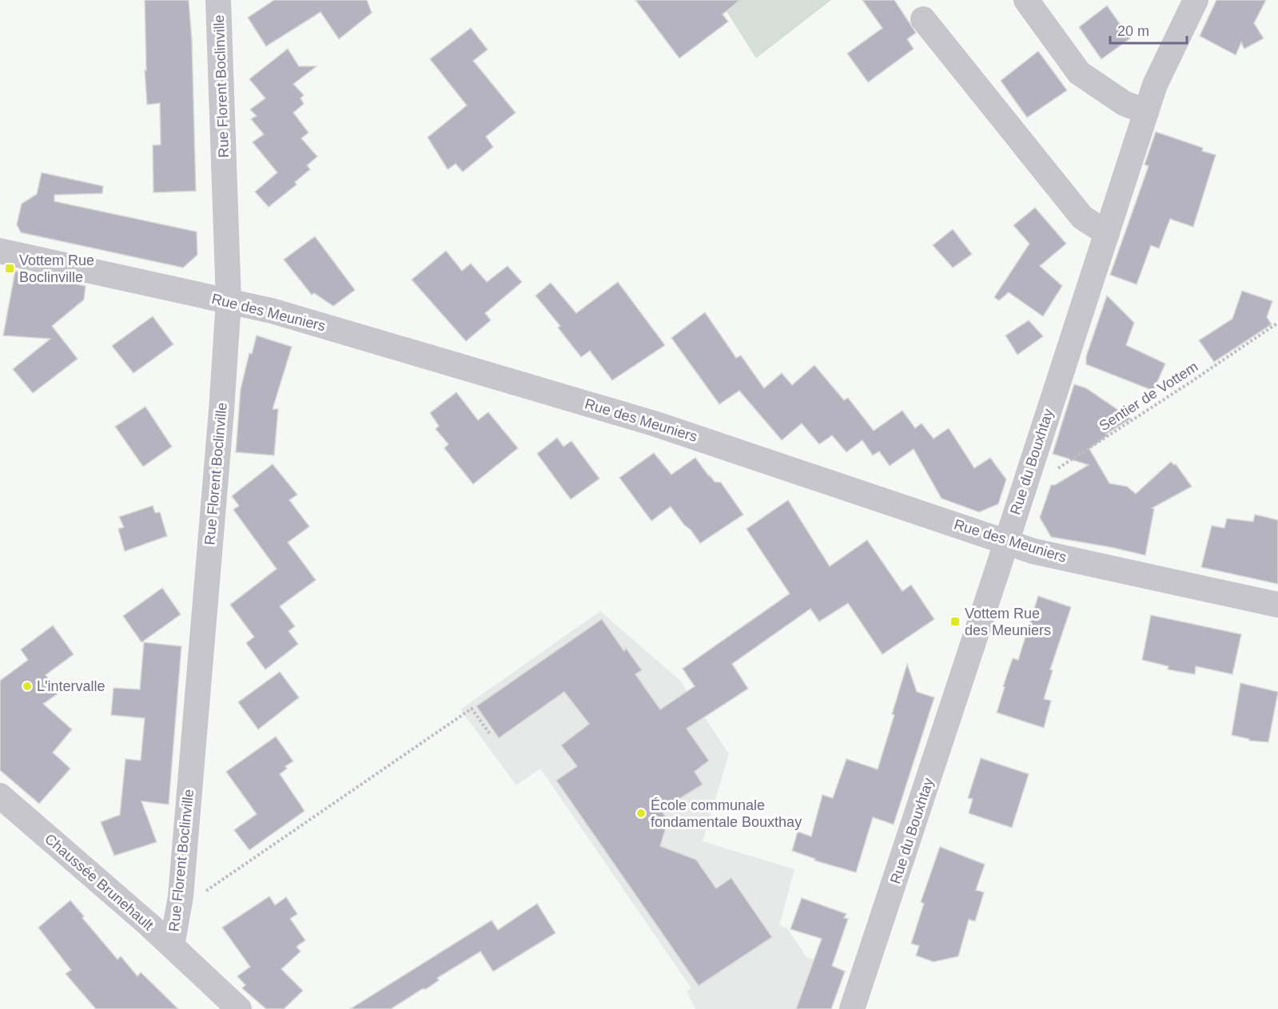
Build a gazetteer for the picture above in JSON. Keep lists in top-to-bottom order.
{
  "streets": {
    "street": [
      "Rue Florent Boclinville",
      "Rue des Meuniers",
      "Rue du Bouxhtay",
      "Chaussée Brunehault"
    ],
    "path": ["Sentier de Vottem"]
  },
  "crossings": [
    ["Rue Florent Boclinville", "Rue des Meuniers"],
    ["Rue Florent Boclinville", "Chaussée Brunehault"],
    ["Rue des Meuniers", "Rue du Bouxhtay"],
    ["Sentier de Vottem", "Rue du Bouxhtay"]
  ],
  "places": {
    "transit": ["Vottem Rue Boclinville", "Vottem Rue des Meuniers"],
    "other": ["L'intervalle", "École communale fondamentale Bouxthay"]
  },
  "scale_bar": "20 m"
}
